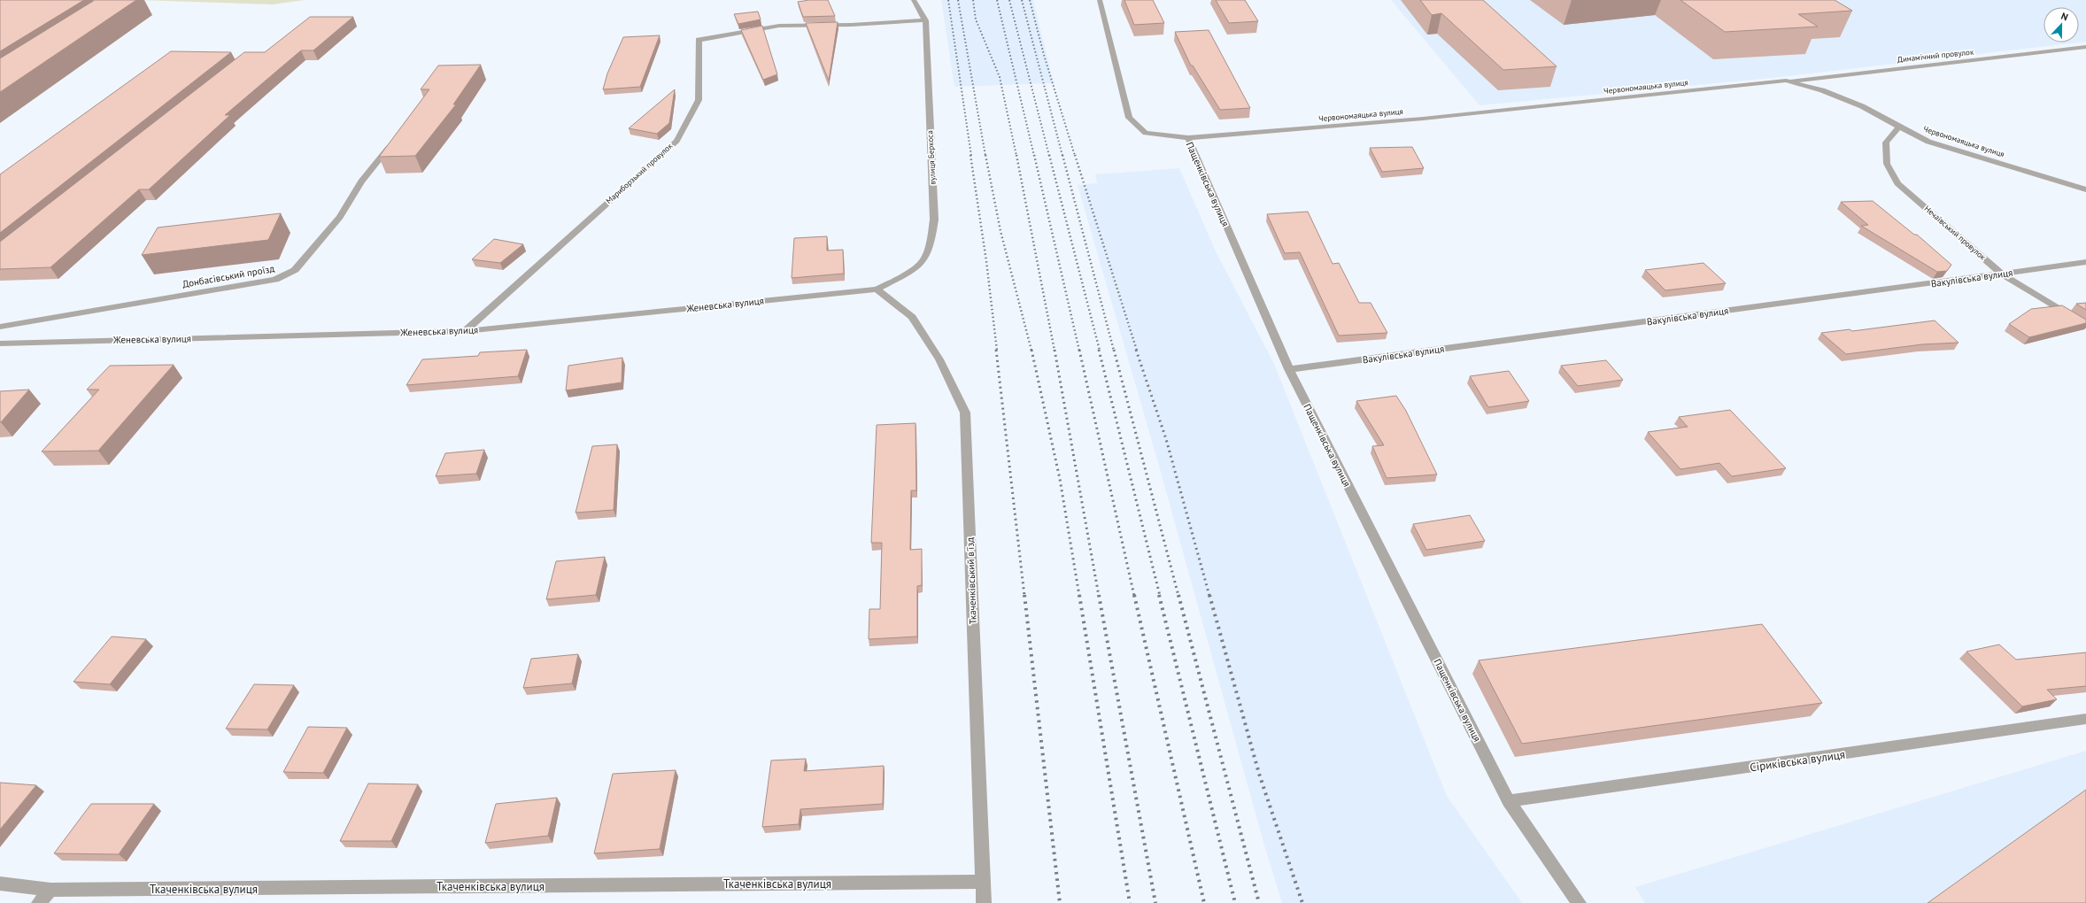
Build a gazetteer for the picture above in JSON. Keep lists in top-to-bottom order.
{
  "streets": {
    "street": [
      "Динамічний провулок",
      "Червономаяцька вулиця",
      "вулиця Беркоса",
      "Мариборзький провулок",
      "Пащенківська вулиця",
      "Нечаївський провулок",
      "Донбасівський проїзд",
      "Вакулівська вулиця",
      "Женевська вулиця",
      "Ткаченківський в'їзд",
      "Сіриківська вулиця",
      "Ткаченківська вулиця"
    ]
  },
  "crossings": [
    ["Динамічний провулок", "Червономаяцька вулиця"],
    ["Червономаяцька вулиця", "Пащенківська вулиця"],
    ["Червономаяцька вулиця", "Нечаївський провулок"],
    ["вулиця Беркоса", "Мариборзький провулок"],
    ["вулиця Беркоса", "Женевська вулиця"],
    ["вулиця Беркоса", "Ткаченківський в'їзд"],
    ["Мариборзький провулок", "Женевська вулиця"],
    ["Пащенківська вулиця", "Вакулівська вулиця"],
    ["Пащенківська вулиця", "Сіриківська вулиця"],
    ["Нечаївський провулок", "Вакулівська вулиця"],
    ["Женевська вулиця", "Ткаченківський в'їзд"],
    ["Ткаченківський в'їзд", "Ткаченківська вулиця"]
  ],
  "north": "top"
}
